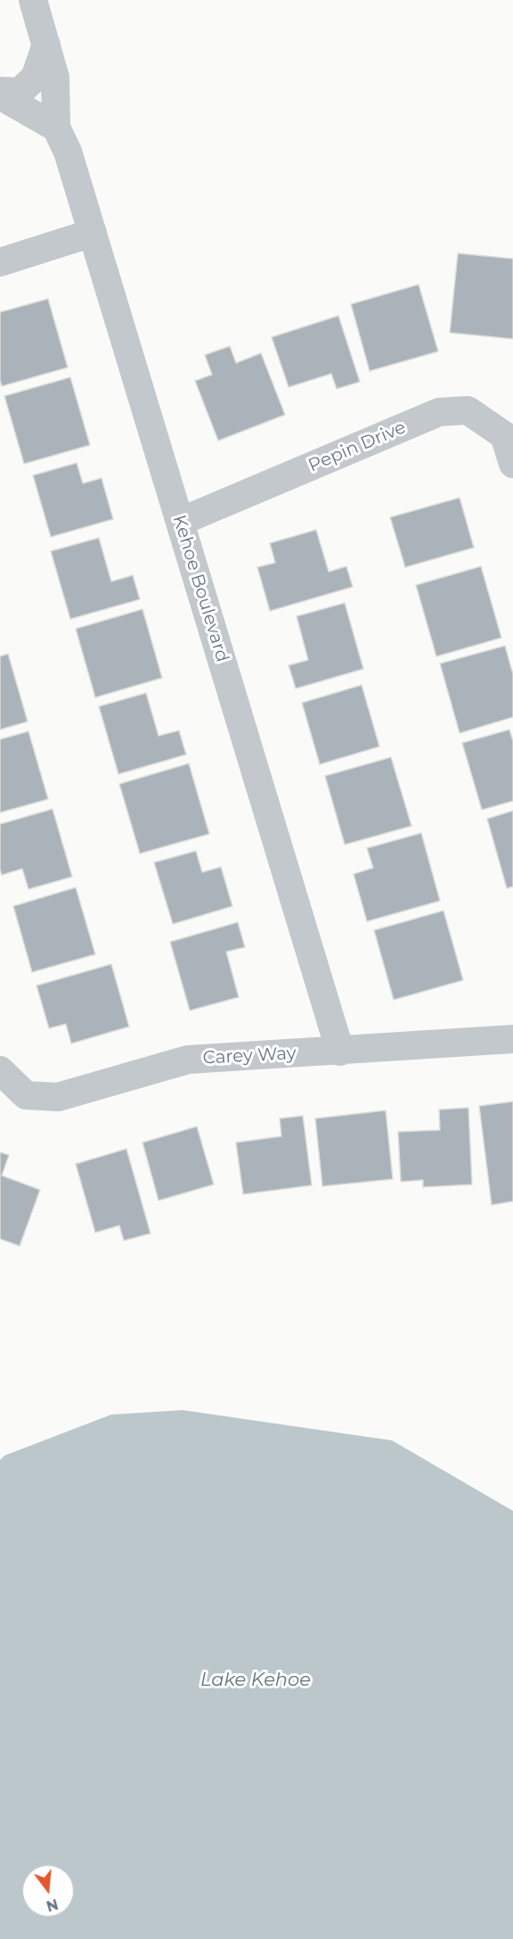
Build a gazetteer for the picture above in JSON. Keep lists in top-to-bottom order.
{
  "streets": {
    "street": ["Pepin Drive", "Kehoe Boulevard", "Carey Way"]
  },
  "crossings": [
    ["Pepin Drive", "Kehoe Boulevard"],
    ["Kehoe Boulevard", "Carey Way"]
  ],
  "water": ["Lake Kehoe"],
  "north": "bottom"
}
